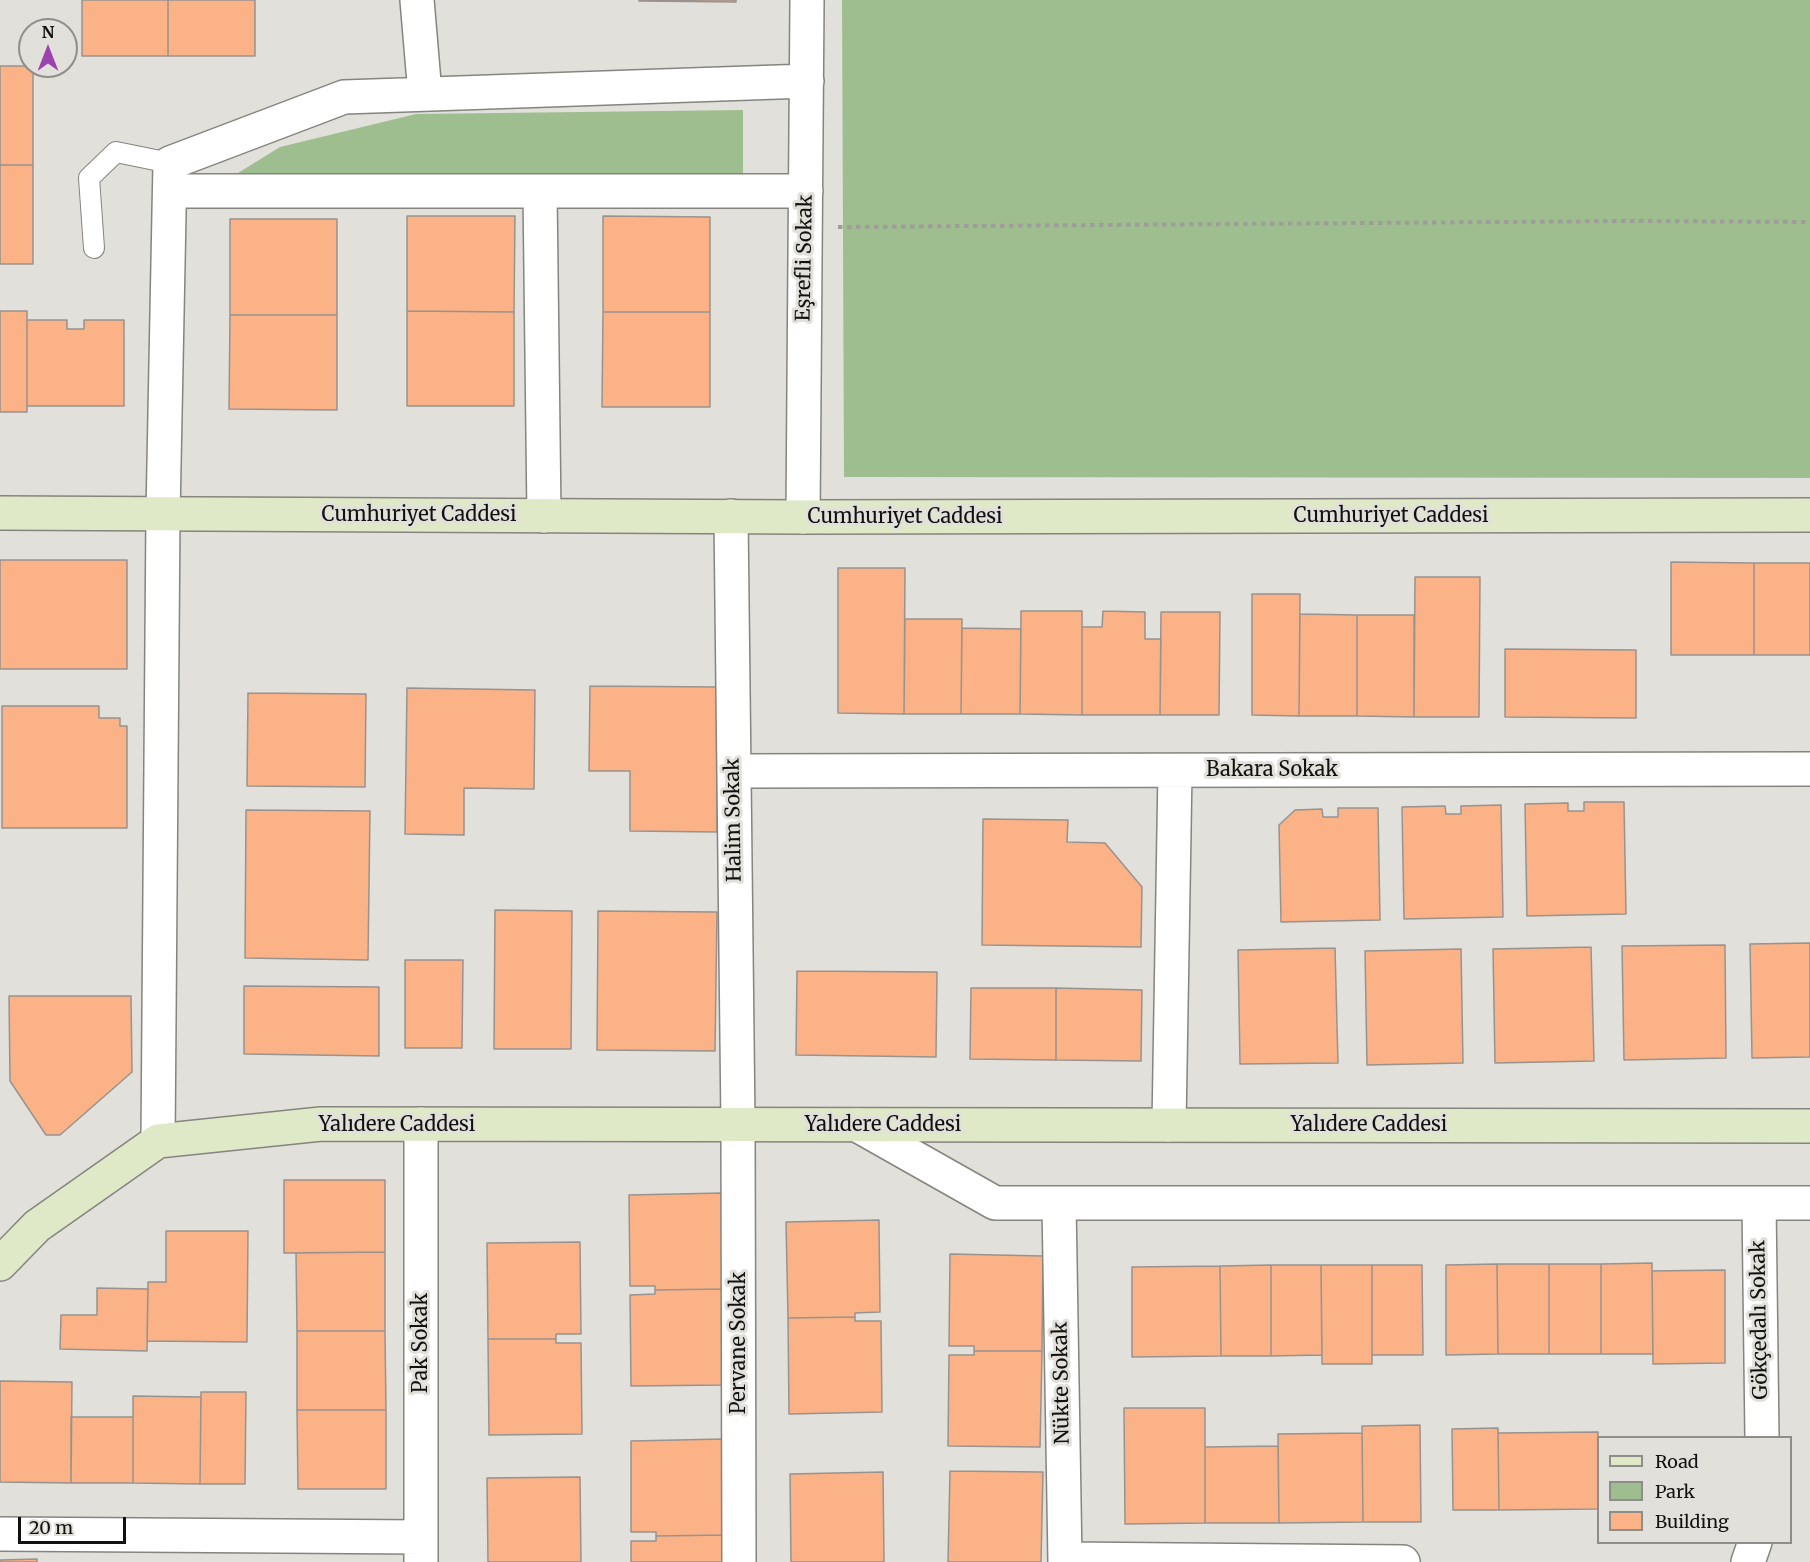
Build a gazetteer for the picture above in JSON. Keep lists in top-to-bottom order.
{
  "streets": {
    "street": [
      "Eşrefli Sokak",
      "Cumhuriyet Caddesi",
      "Bakara Sokak",
      "Halim Sokak",
      "Yalıdere Caddesi",
      "Gökçedalı Sokak",
      "Pak Sokak",
      "Pervane Sokak",
      "Nükte Sokak"
    ]
  },
  "crossings": [
    ["Eşrefli Sokak", "Cumhuriyet Caddesi"],
    ["Cumhuriyet Caddesi", "Halim Sokak"],
    ["Bakara Sokak", "Halim Sokak"],
    ["Halim Sokak", "Yalıdere Caddesi"],
    ["Halim Sokak", "Pervane Sokak"],
    ["Yalıdere Caddesi", "Pak Sokak"],
    ["Yalıdere Caddesi", "Pervane Sokak"]
  ],
  "legend": ["Road", "Park", "Building"],
  "scale_bar": "20 m",
  "north": "top"
}
